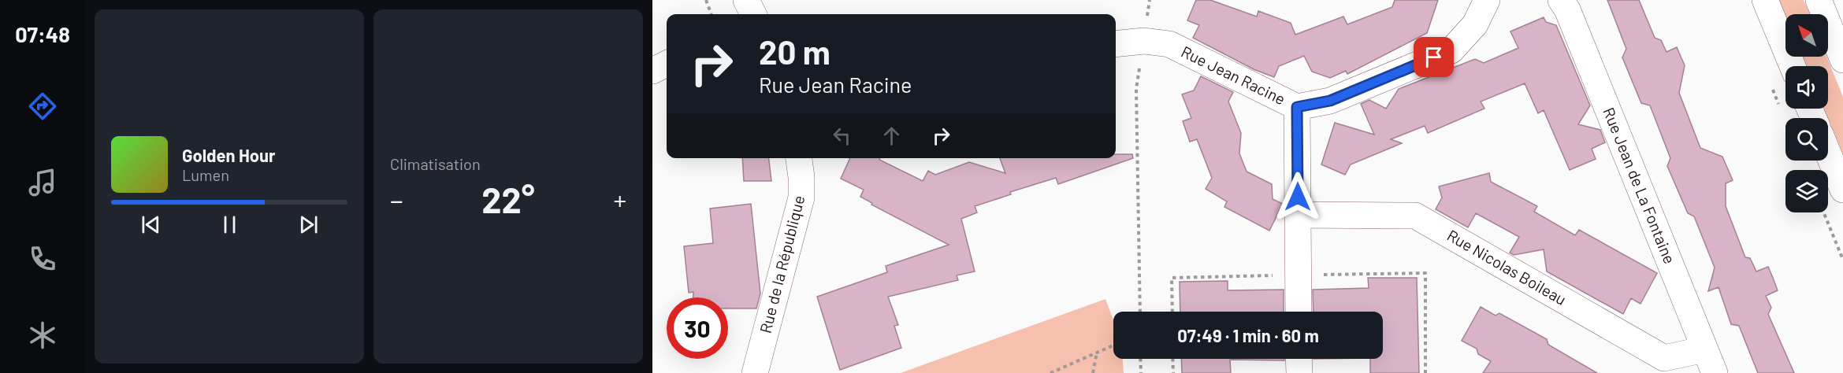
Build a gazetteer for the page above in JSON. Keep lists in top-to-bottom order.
{
  "streets": {
    "street": [
      "Rue Jean Racine",
      "Rue Jean de La Fontaine",
      "Rue de la République",
      "Rue Nicolas Boileau"
    ]
  },
  "crossings": [
    ["Rue Jean de La Fontaine", "Rue Nicolas Boileau"]
  ],
  "north": "top left",
  "page": {
    "tabs": "07:48",
    "tile": "Climatisation",
    "turn": ["20 m", "Rue Jean Racine"],
    "song": ["Golden Hour", "Lumen"],
    "heat": ["−", "22°", "+"],
    "limit": "30",
    "trip": "07:49 · 1 min · 60 m"
  }
}
